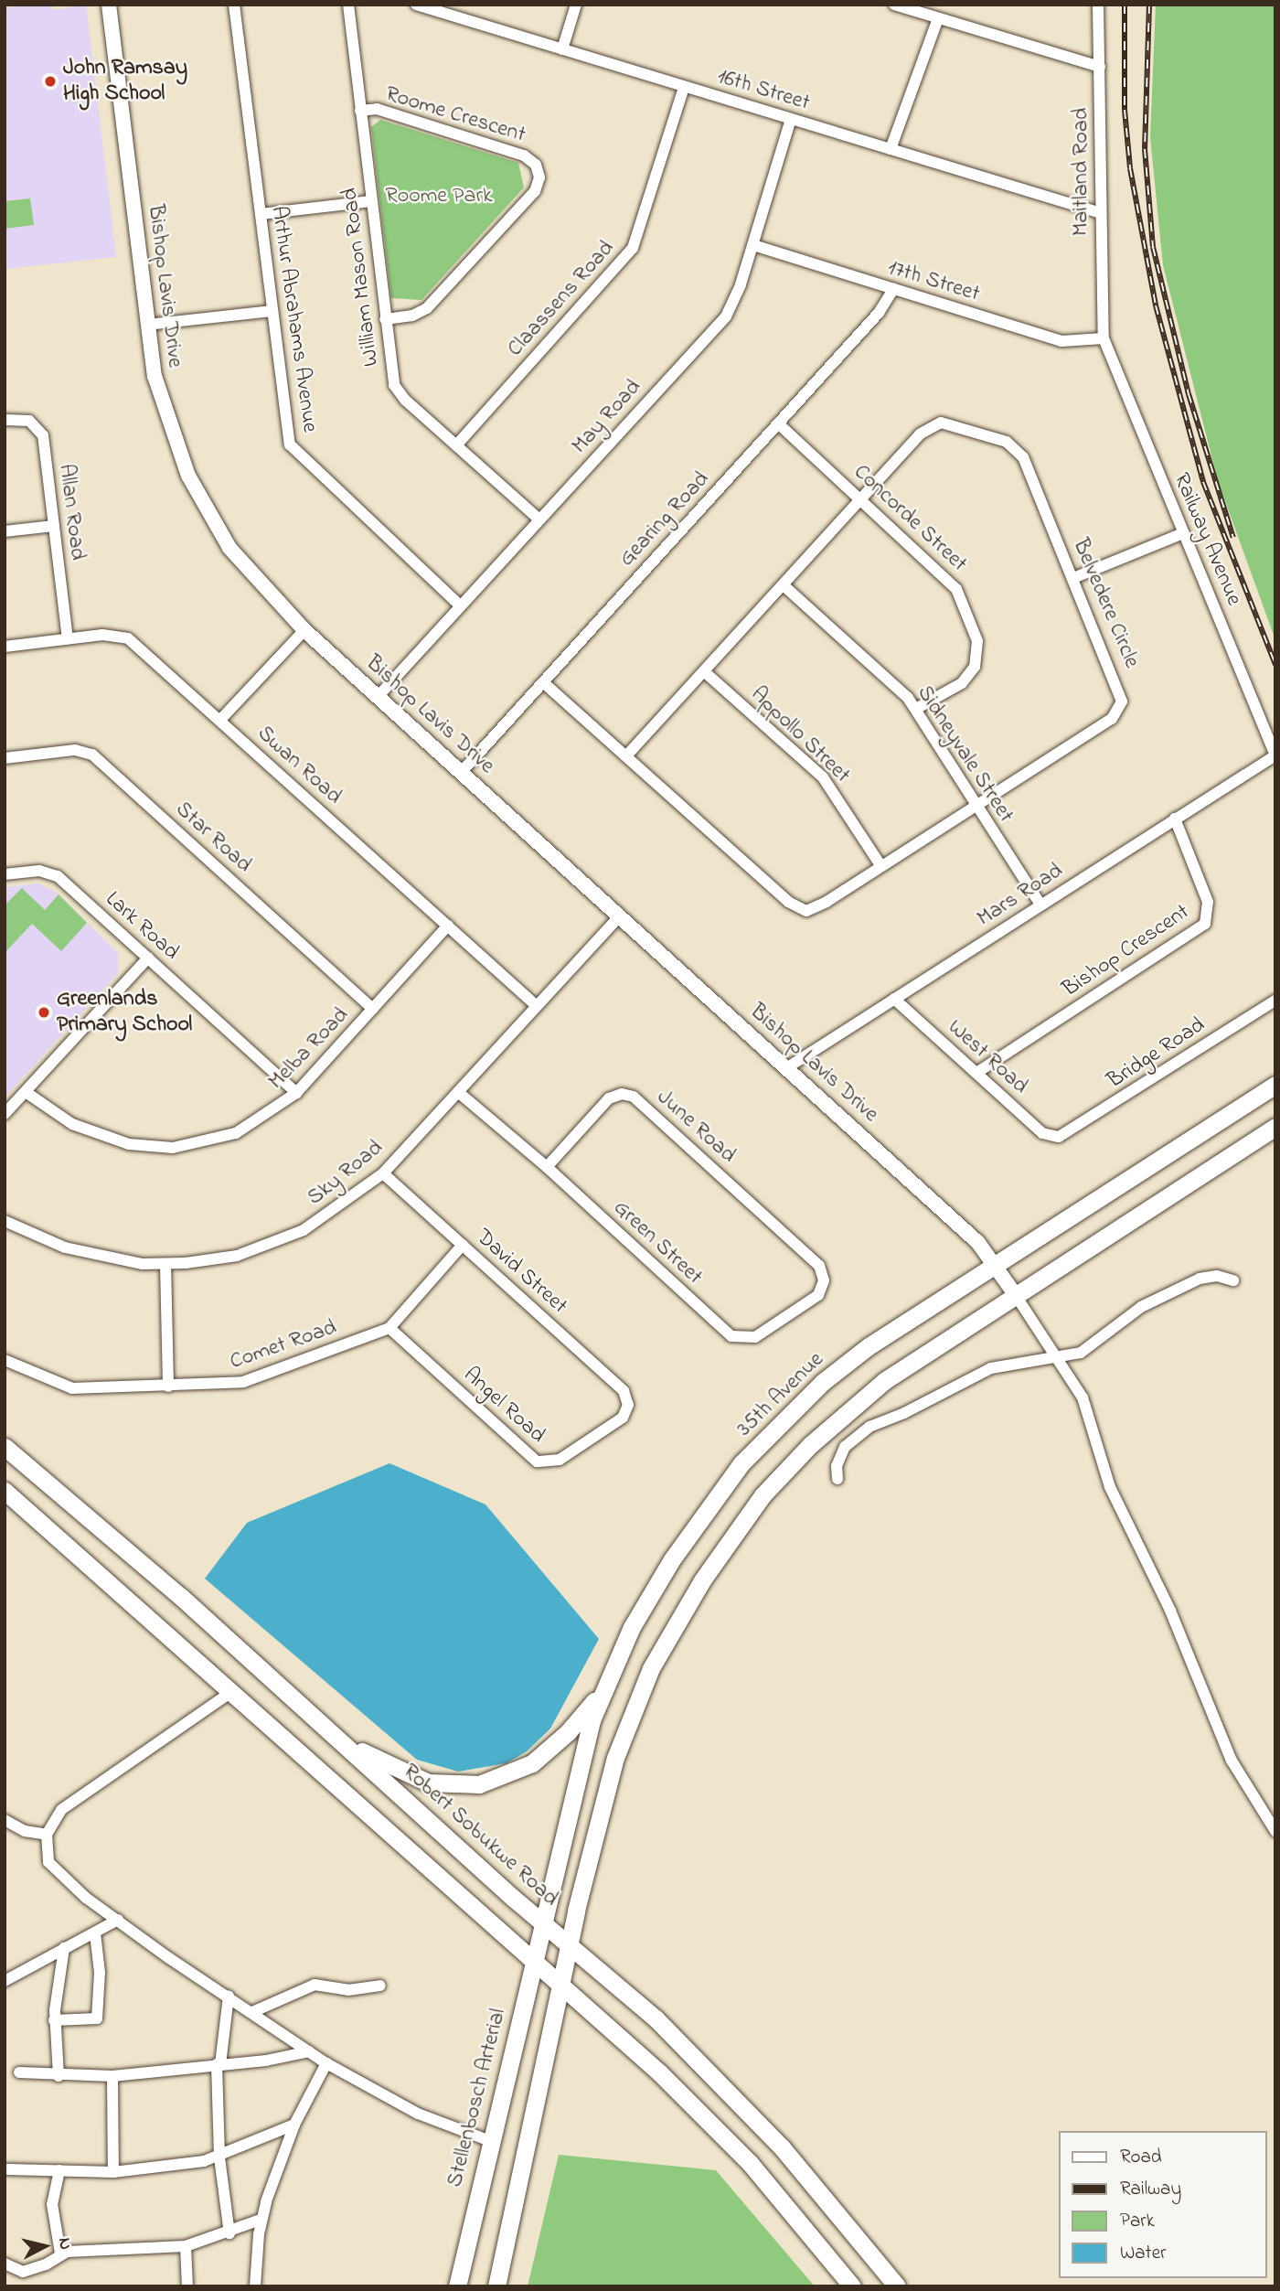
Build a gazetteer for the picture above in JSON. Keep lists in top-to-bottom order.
{
  "streets": {
    "main road": ["35th Avenue", "Robert Sobukwe Road", "Stellenbosch Arterial"],
    "street": [
      "16th Street",
      "Roome Crescent",
      "Maitland Road",
      "William Mason Road",
      "17th Street",
      "Bishop Lavis Drive",
      "Claassens Road",
      "Arthur Abrahams Avenue",
      "May Road",
      "Allan Road",
      "Concorde Street",
      "Gearing Road",
      "Railway Avenue",
      "Belvedere Circle",
      "Appollo Street",
      "Sidneyvale Street",
      "Swan Road",
      "Star Road",
      "Mars Road",
      "Lark Road",
      "Bishop Crescent",
      "Melba Road",
      "Bridge Road",
      "West Road",
      "June Road",
      "Sky Road",
      "Green Street",
      "David Street",
      "Comet Road",
      "Angel Road"
    ]
  },
  "crossings": [
    ["16th Street", "Maitland Road"],
    ["16th Street", "Claassens Road"],
    ["16th Street", "May Road"],
    ["Roome Crescent", "William Mason Road"],
    ["Maitland Road", "17th Street"],
    ["Maitland Road", "Railway Avenue"],
    ["William Mason Road", "Claassens Road"],
    ["William Mason Road", "May Road"],
    ["17th Street", "May Road"],
    ["17th Street", "Gearing Road"],
    ["17th Street", "Railway Avenue"],
    ["Bishop Lavis Drive", "May Road"],
    ["Bishop Lavis Drive", "Gearing Road"],
    ["Bishop Lavis Drive", "Mars Road"],
    ["Bishop Lavis Drive", "Sky Road"],
    ["Bishop Lavis Drive", "35th Avenue"],
    ["Arthur Abrahams Avenue", "May Road"],
    ["Allan Road", "Swan Road"],
    ["Concorde Street", "Gearing Road"],
    ["Concorde Street", "Belvedere Circle"],
    ["Concorde Street", "Sidneyvale Street"],
    ["Gearing Road", "Belvedere Circle"],
    ["Railway Avenue", "Mars Road"],
    ["Belvedere Circle", "Appollo Street"],
    ["Belvedere Circle", "Sidneyvale Street"],
    ["Sidneyvale Street", "Mars Road"],
    ["Swan Road", "Melba Road"],
    ["Swan Road", "Sky Road"],
    ["Star Road", "Melba Road"],
    ["Mars Road", "Bishop Crescent"],
    ["Mars Road", "West Road"],
    ["Lark Road", "Melba Road"],
    ["Bishop Crescent", "West Road"],
    ["Bridge Road", "West Road"],
    ["June Road", "Green Street"],
    ["Sky Road", "Green Street"],
    ["Sky Road", "David Street"],
    ["David Street", "Comet Road"],
    ["David Street", "Angel Road"],
    ["Comet Road", "Angel Road"],
    ["35th Avenue", "Robert Sobukwe Road"],
    ["35th Avenue", "Stellenbosch Arterial"],
    ["Robert Sobukwe Road", "Stellenbosch Arterial"]
  ],
  "parks": ["Roome Park"],
  "places": ["John Ramsay High School", "Greenlands Primary School"],
  "legend": [
    "Road",
    "Railway",
    "Park",
    "Water"
  ],
  "north": "right"
}
